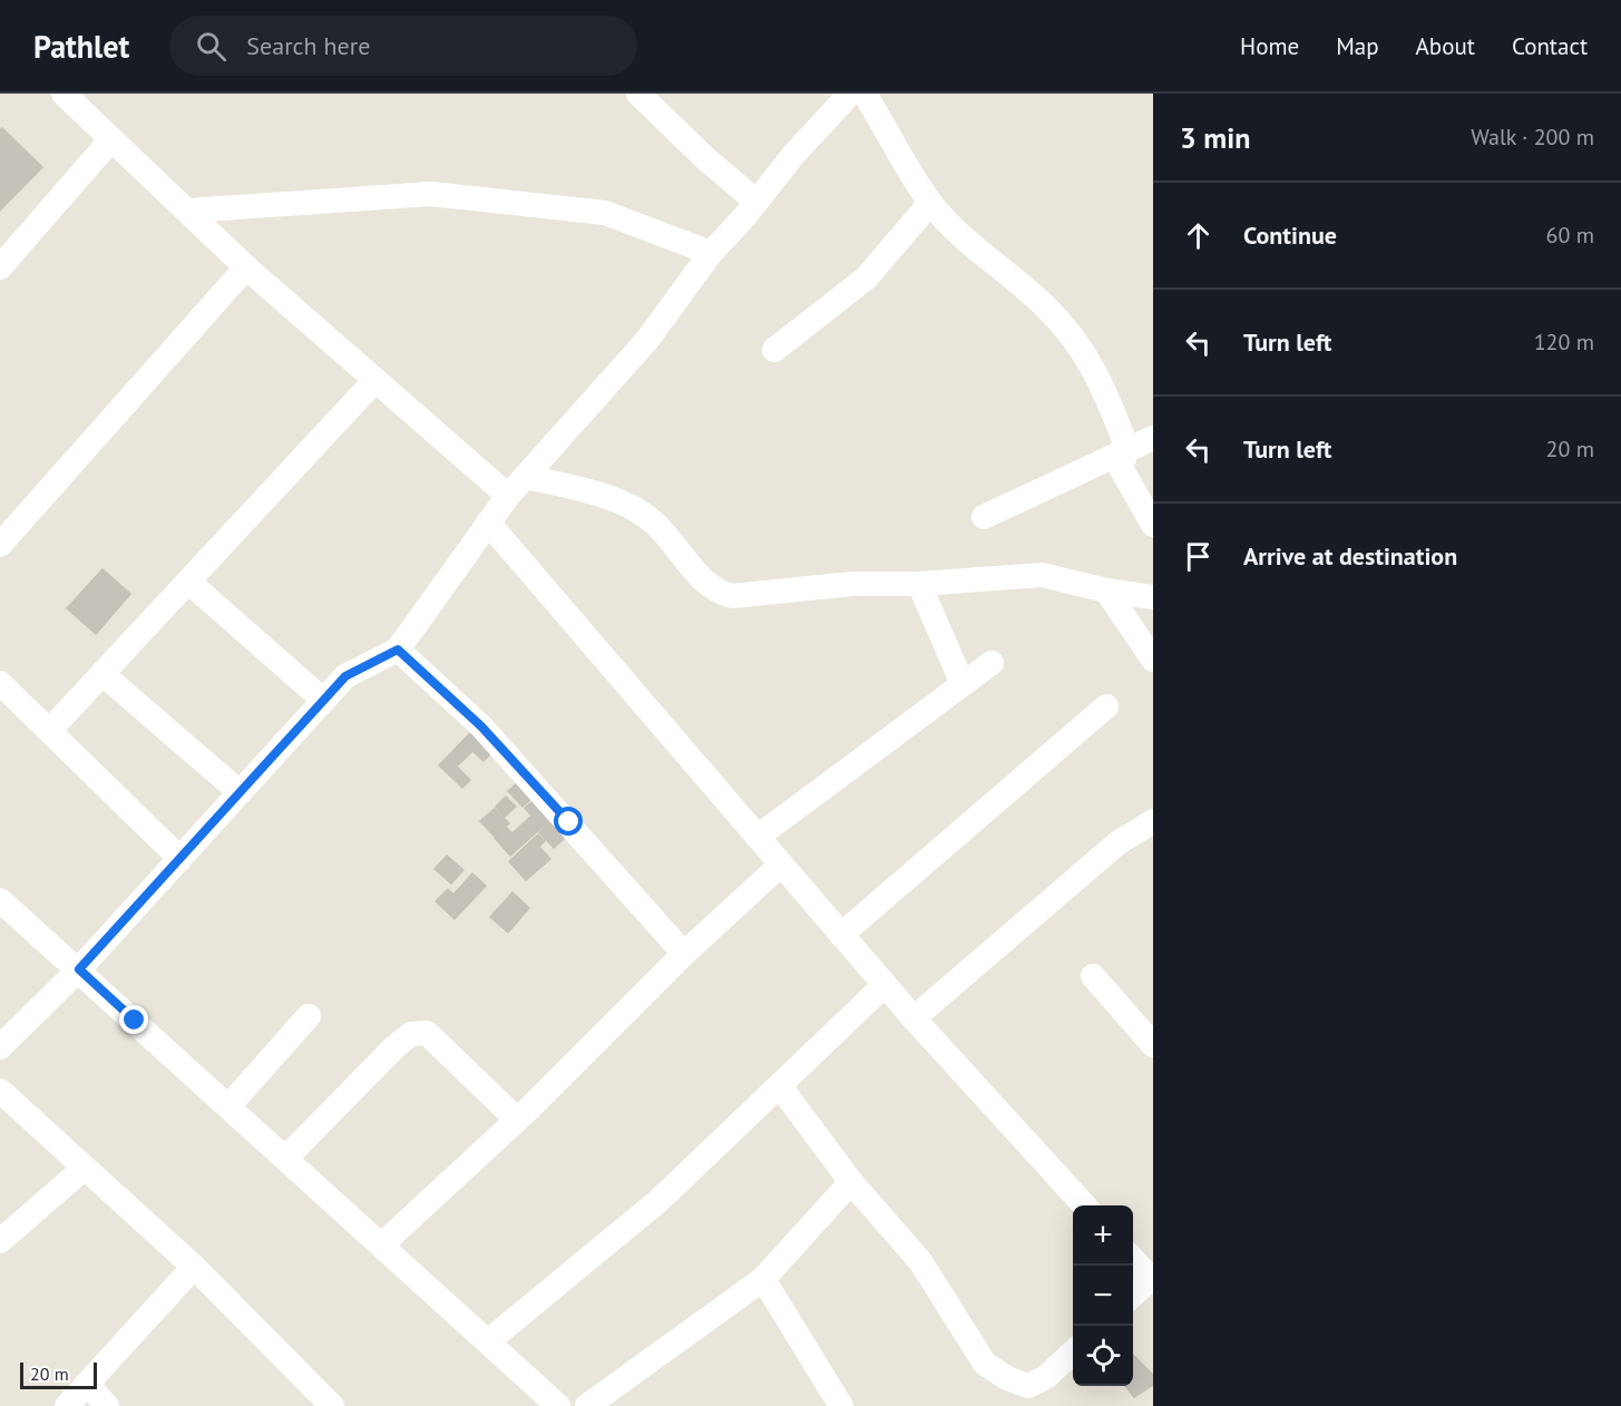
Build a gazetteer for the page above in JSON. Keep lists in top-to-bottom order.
{
  "scale_bar": "20 m",
  "page": {
    "header": "Pathlet",
    "search": "Search here",
    "nav": [
      "Home",
      "Map",
      "About",
      "Contact"
    ],
    "heading": ["3 min", "Walk · 200 m"],
    "list": [
      ["Continue", "60 m"],
      ["Turn left", "120 m"],
      ["Turn left", "20 m"],
      "Arrive at destination"
    ],
    "map_buttons": ["+", "−"],
    "scale": "20 m"
  }
}
